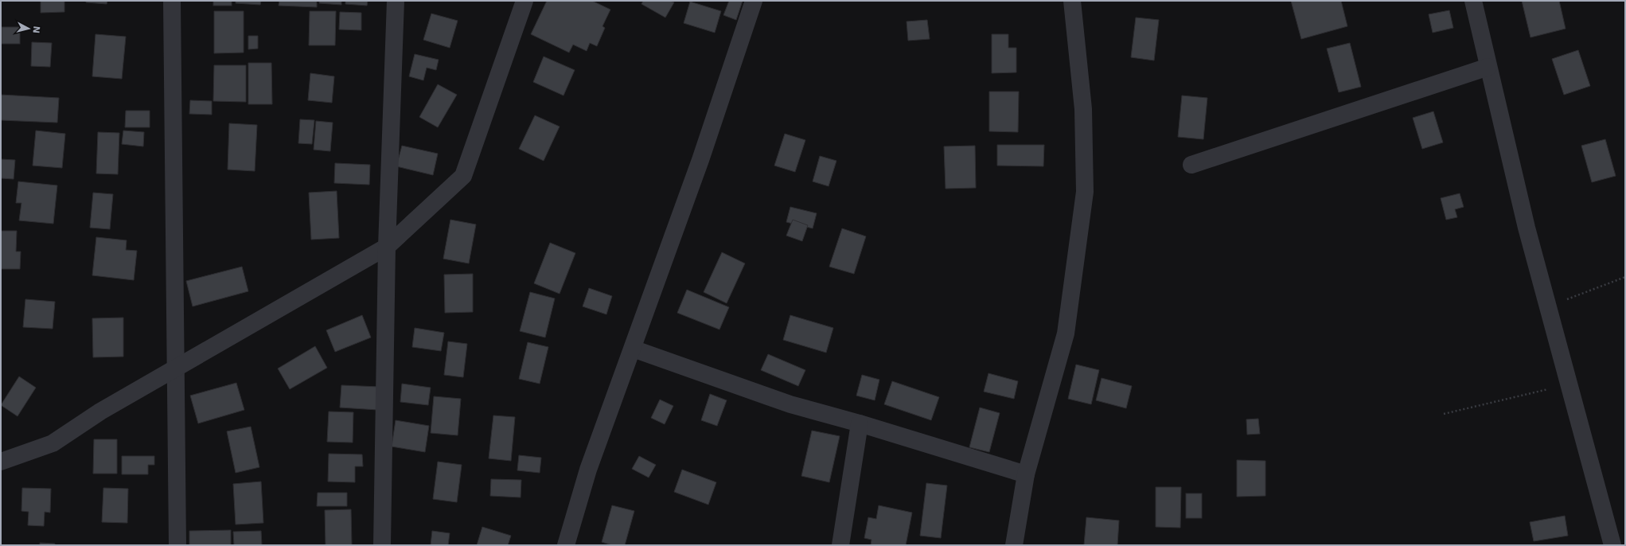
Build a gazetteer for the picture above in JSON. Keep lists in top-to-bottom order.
{
  "north": "right"
}
